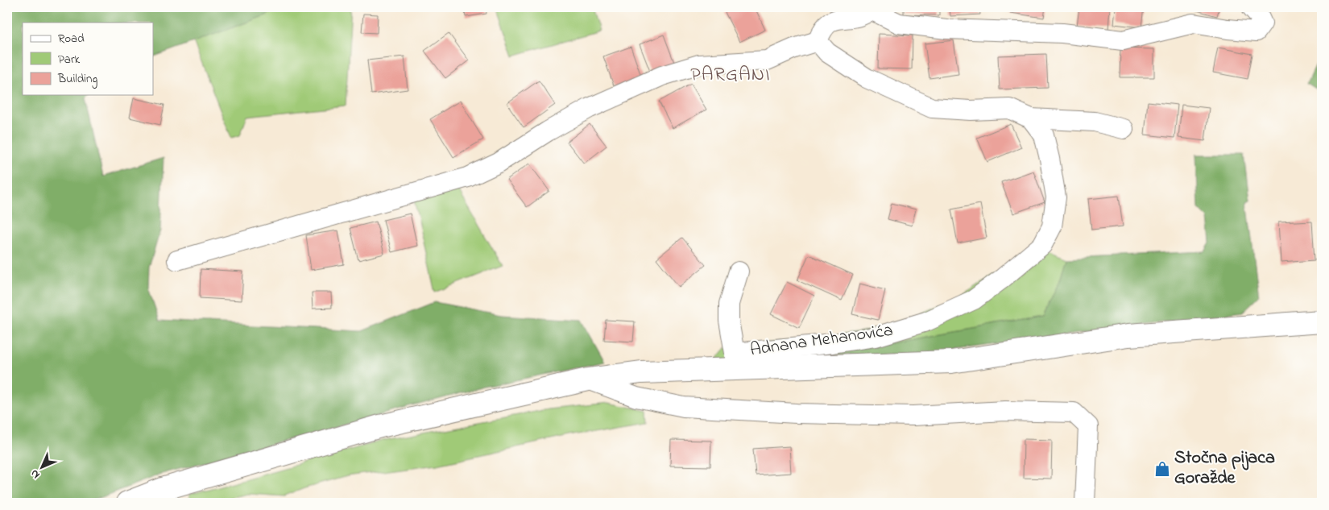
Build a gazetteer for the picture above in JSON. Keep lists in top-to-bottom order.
{
  "streets": {
    "street": ["Adnana Mehanovića"]
  },
  "districts": ["PARGANI"],
  "places": {
    "shop": ["Stočna pijaca Goražde"]
  },
  "legend": ["Road", "Park", "Building"],
  "north": "bottom left"
}
